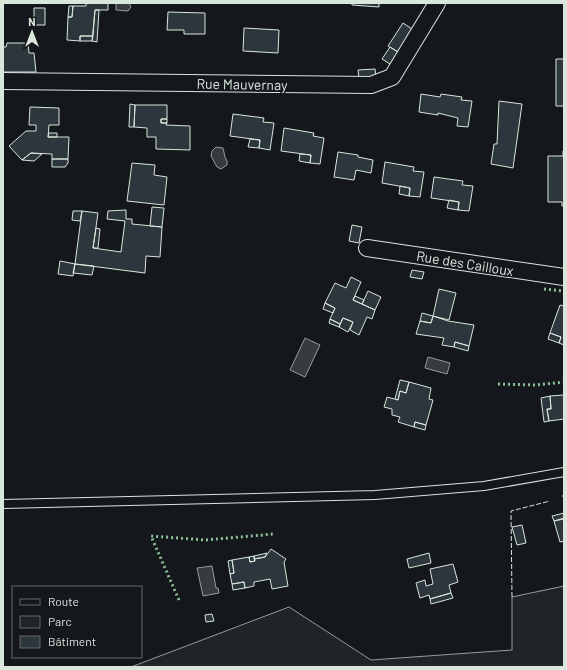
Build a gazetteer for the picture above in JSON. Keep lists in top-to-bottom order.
{
  "streets": {
    "street": ["Rue Mauvernay", "Rue des Cailloux"]
  },
  "legend": ["Route", "Parc", "Bâtiment"],
  "north": "top"
}
